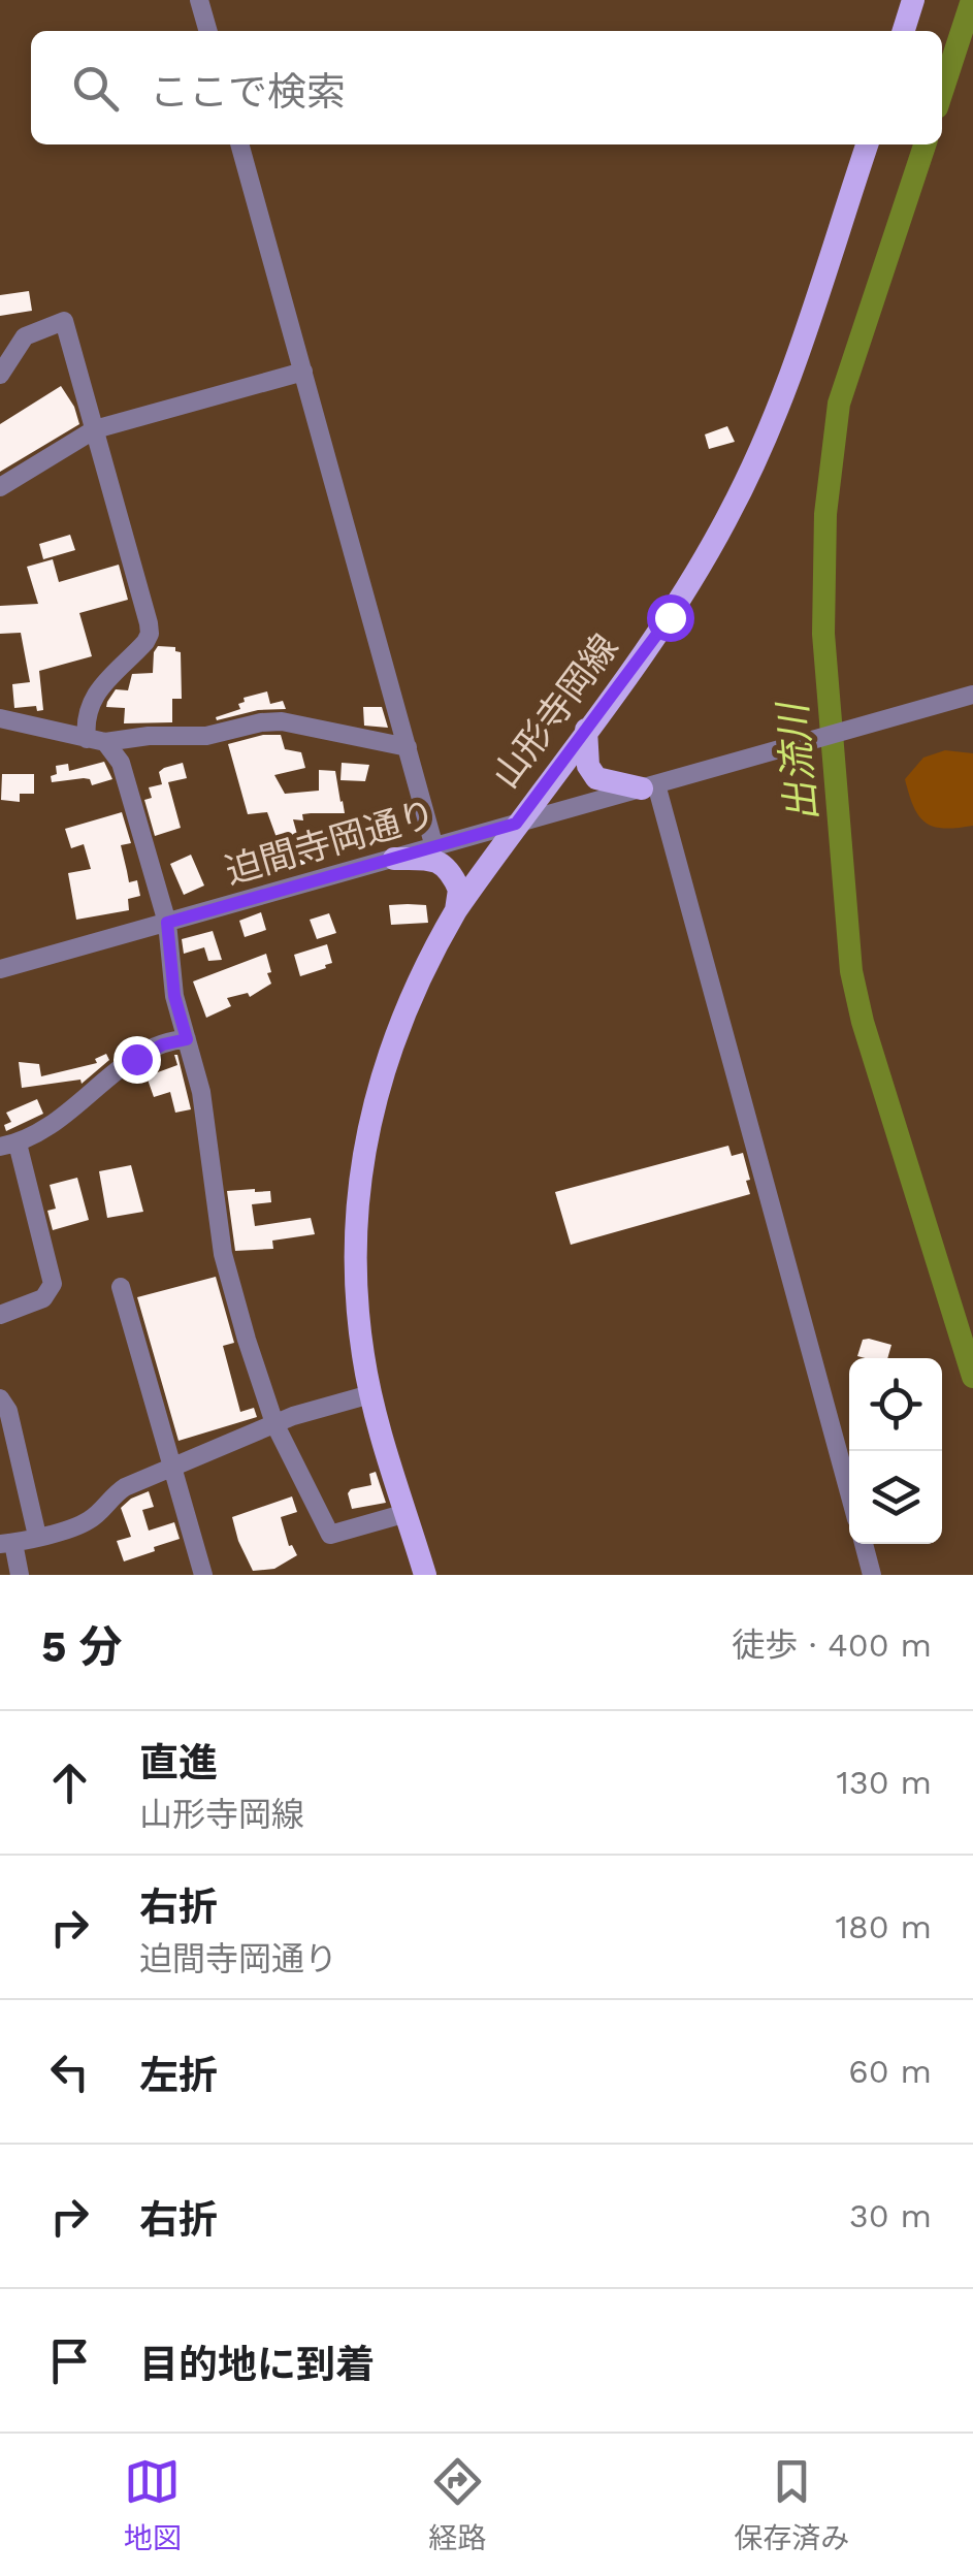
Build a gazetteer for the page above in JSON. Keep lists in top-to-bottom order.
{
  "streets": {
    "main road": ["山形寺岡線"],
    "street": ["迫間寺岡通り"]
  },
  "crossings": [
    ["山形寺岡線", "迫間寺岡通り"]
  ],
  "water": ["出流川"],
  "page": {
    "search": "ここで検索",
    "heading": ["5 分", "徒歩 · 400 m"],
    "list": [
      ["直進", "山形寺岡線", "130 m"],
      ["右折", "迫間寺岡通り", "180 m"],
      ["左折", "60 m"],
      ["右折", "30 m"],
      "目的地に到着"
    ],
    "nav": ["地図", "経路", "保存済み"]
  }
}
